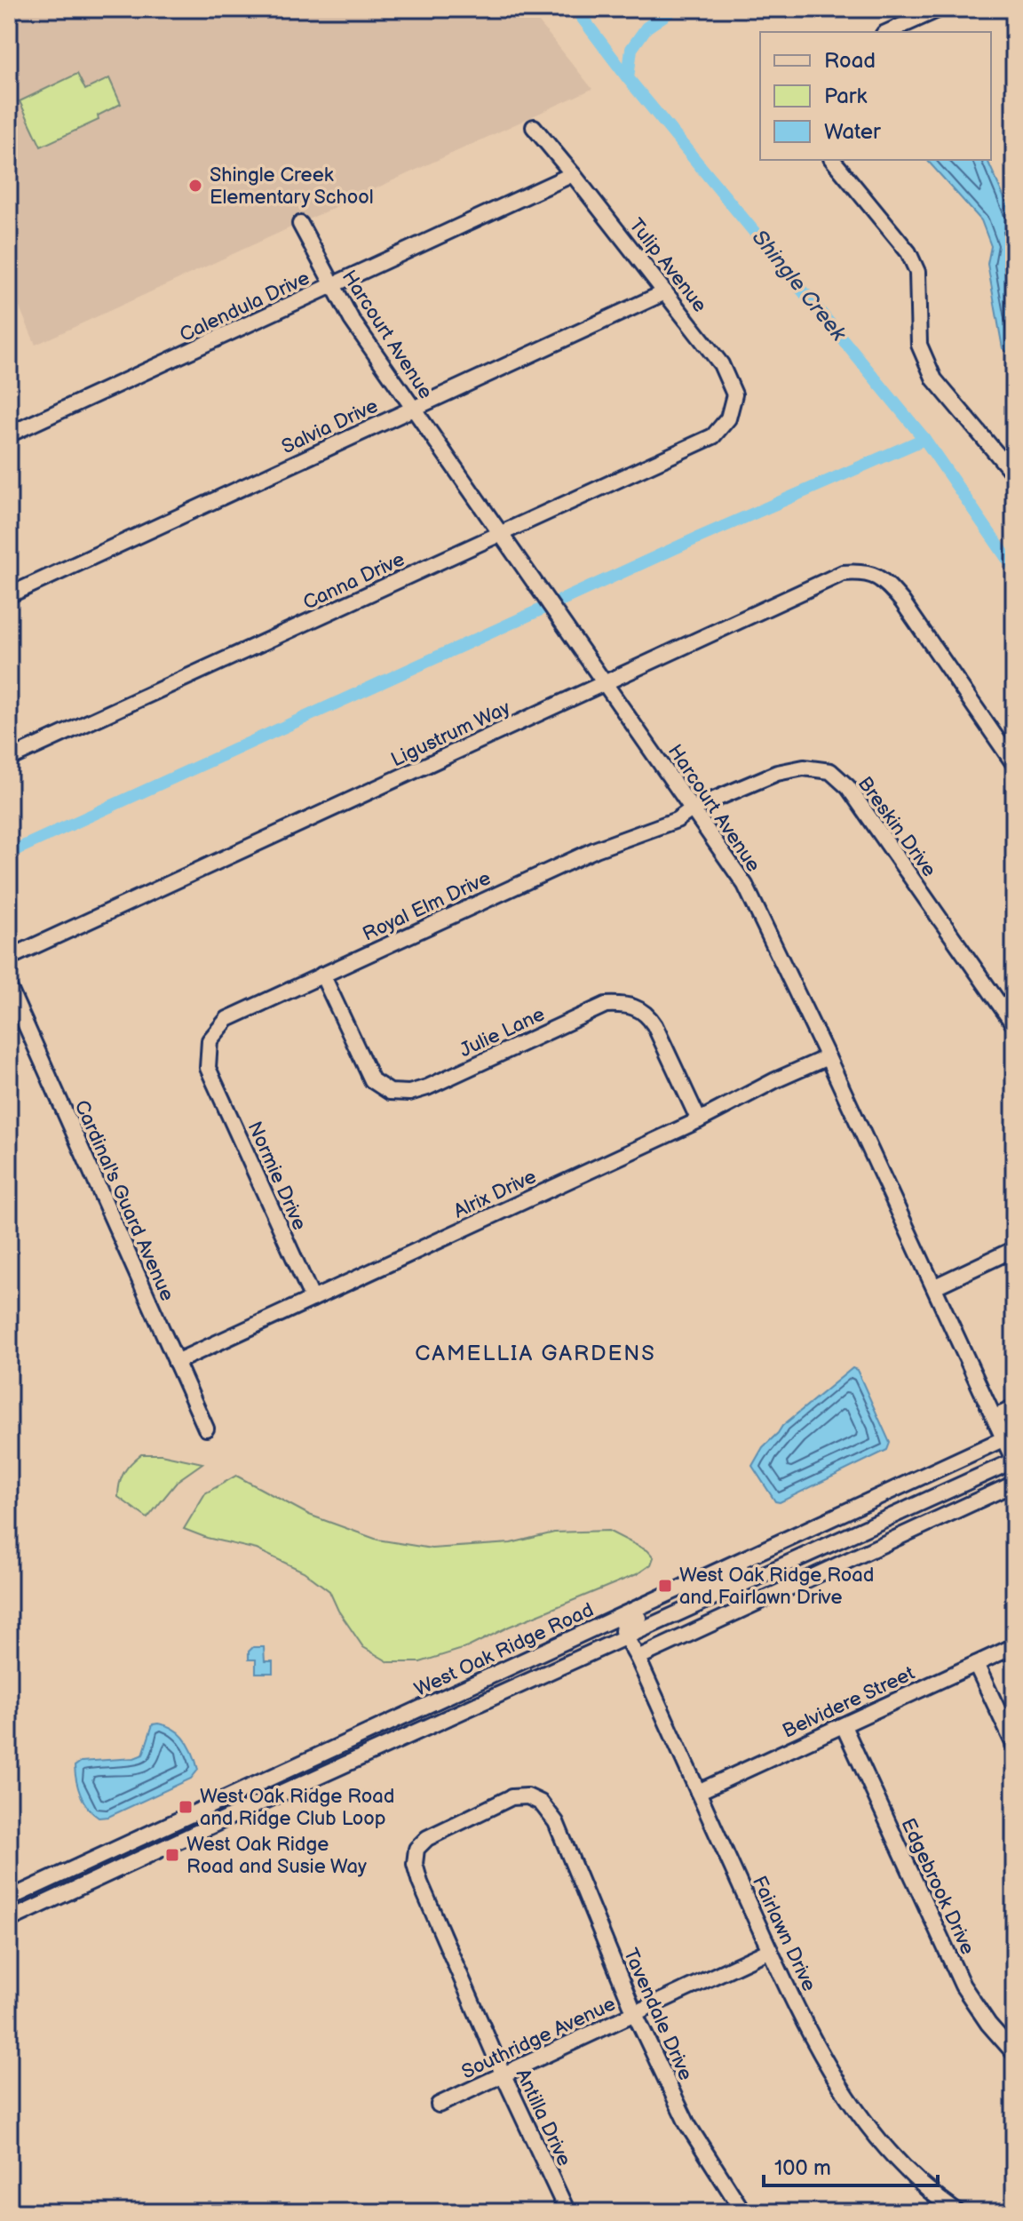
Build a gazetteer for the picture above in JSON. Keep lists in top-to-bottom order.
{
  "streets": {
    "street": [
      "Tulip Avenue",
      "Calendula Drive",
      "Harcourt Avenue",
      "Salvia Drive",
      "Canna Drive",
      "Ligustrum Way",
      "Breskin Drive",
      "Royal Elm Drive",
      "Julie Lane",
      "Normie Drive",
      "Alrix Drive",
      "Cardinal's Guard Avenue",
      "West Oak Ridge Road",
      "Belvidere Street",
      "Edgebrook Drive",
      "Fairlawn Drive",
      "Tavendale Drive",
      "Southridge Avenue",
      "Antilla Drive"
    ]
  },
  "crossings": [
    ["Tulip Avenue", "Calendula Drive"],
    ["Tulip Avenue", "Salvia Drive"],
    ["Tulip Avenue", "Canna Drive"],
    ["Calendula Drive", "Harcourt Avenue"],
    ["Harcourt Avenue", "Salvia Drive"],
    ["Harcourt Avenue", "Canna Drive"],
    ["Harcourt Avenue", "Ligustrum Way"],
    ["Harcourt Avenue", "Breskin Drive"],
    ["Harcourt Avenue", "Royal Elm Drive"],
    ["Harcourt Avenue", "Alrix Drive"],
    ["Harcourt Avenue", "West Oak Ridge Road"],
    ["Breskin Drive", "Royal Elm Drive"],
    ["Royal Elm Drive", "Julie Lane"],
    ["Royal Elm Drive", "Normie Drive"],
    ["Julie Lane", "Alrix Drive"],
    ["Normie Drive", "Alrix Drive"],
    ["Alrix Drive", "Cardinal's Guard Avenue"],
    ["West Oak Ridge Road", "Fairlawn Drive"],
    ["Belvidere Street", "Edgebrook Drive"],
    ["Belvidere Street", "Fairlawn Drive"],
    ["Fairlawn Drive", "Southridge Avenue"],
    ["Tavendale Drive", "Southridge Avenue"],
    ["Tavendale Drive", "Antilla Drive"],
    ["Southridge Avenue", "Antilla Drive"]
  ],
  "districts": ["CAMELLIA GARDENS"],
  "water": ["Shingle Creek"],
  "places": {
    "other": ["Shingle Creek Elementary School"],
    "transit": ["West Oak Ridge Road and Fairlawn Drive", "West Oak Ridge Road and Ridge Club Loop", "West Oak Ridge Road and Susie Way"]
  },
  "legend": ["Road", "Park", "Water"],
  "scale_bar": "100 m"
}
